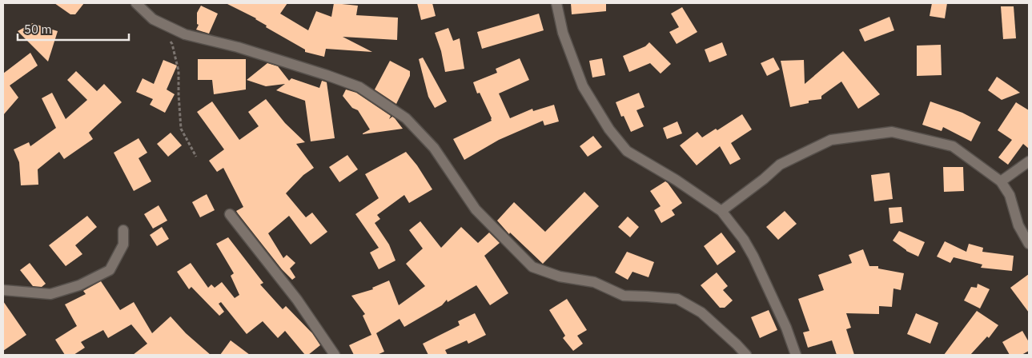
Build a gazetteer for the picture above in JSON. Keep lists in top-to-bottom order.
{
  "scale_bar": "50 m"
}
